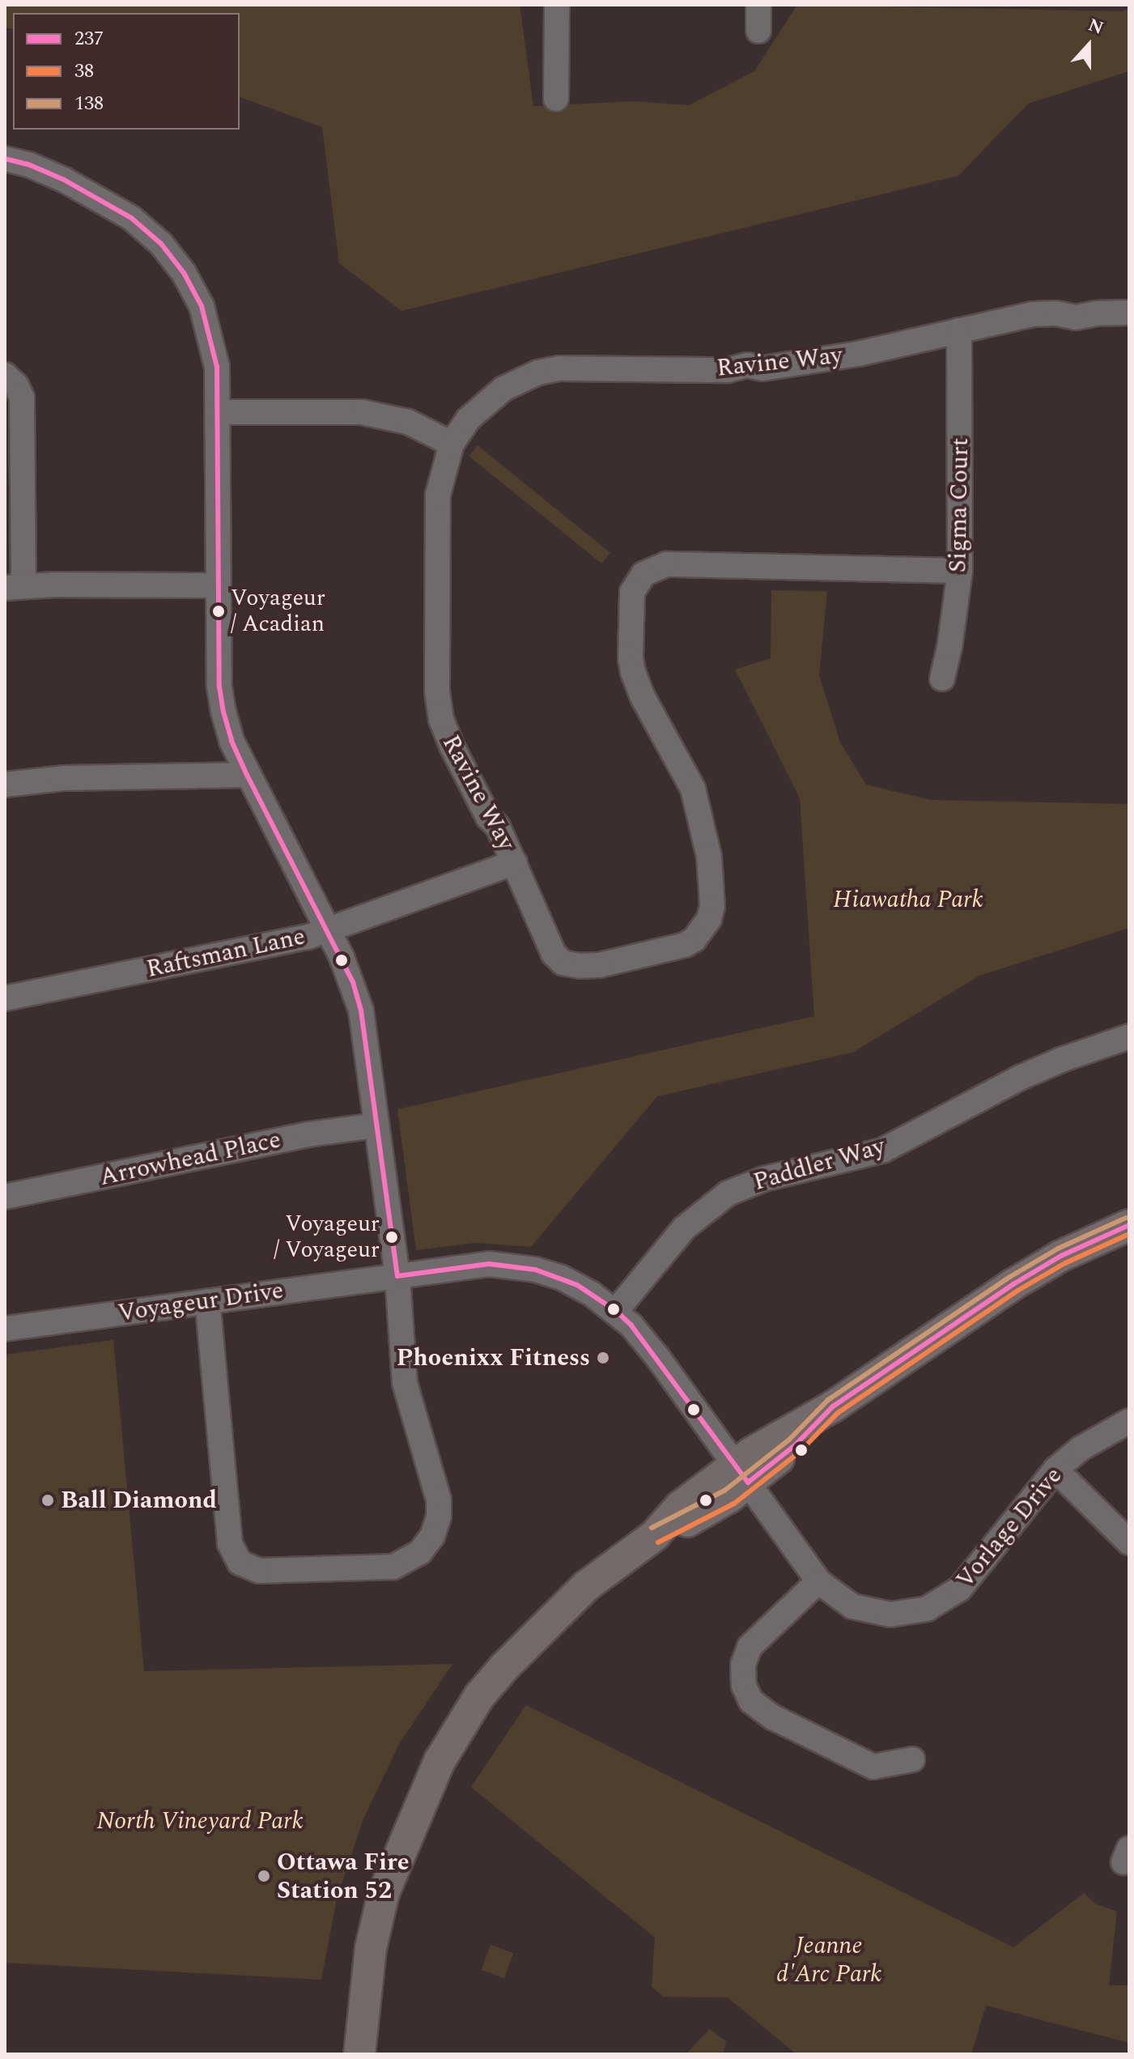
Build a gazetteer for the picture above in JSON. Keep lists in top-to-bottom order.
{
  "streets": {
    "street": [
      "Ravine Way",
      "Sigma Court",
      "Raftsman Lane",
      "Arrowhead Place",
      "Paddler Way",
      "Voyageur Drive",
      "Vorlage Drive"
    ]
  },
  "crossings": [
    ["Ravine Way", "Sigma Court"],
    ["Ravine Way", "Raftsman Lane"],
    ["Paddler Way", "Voyageur Drive"],
    ["Voyageur Drive", "Vorlage Drive"]
  ],
  "parks": ["Hiawatha Park", "North Vineyard Park", "Jeanne d'Arc Park"],
  "places": [
    "Voyageur / Acadian",
    "Voyageur / Voyageur",
    "Phoenixx Fitness",
    "Ball Diamond",
    "Ottawa Fire Station 52"
  ],
  "lines": ["transit line 237", "transit line 138", "transit line 38"],
  "legend": ["237", "38", "138"],
  "north": "top"
}
